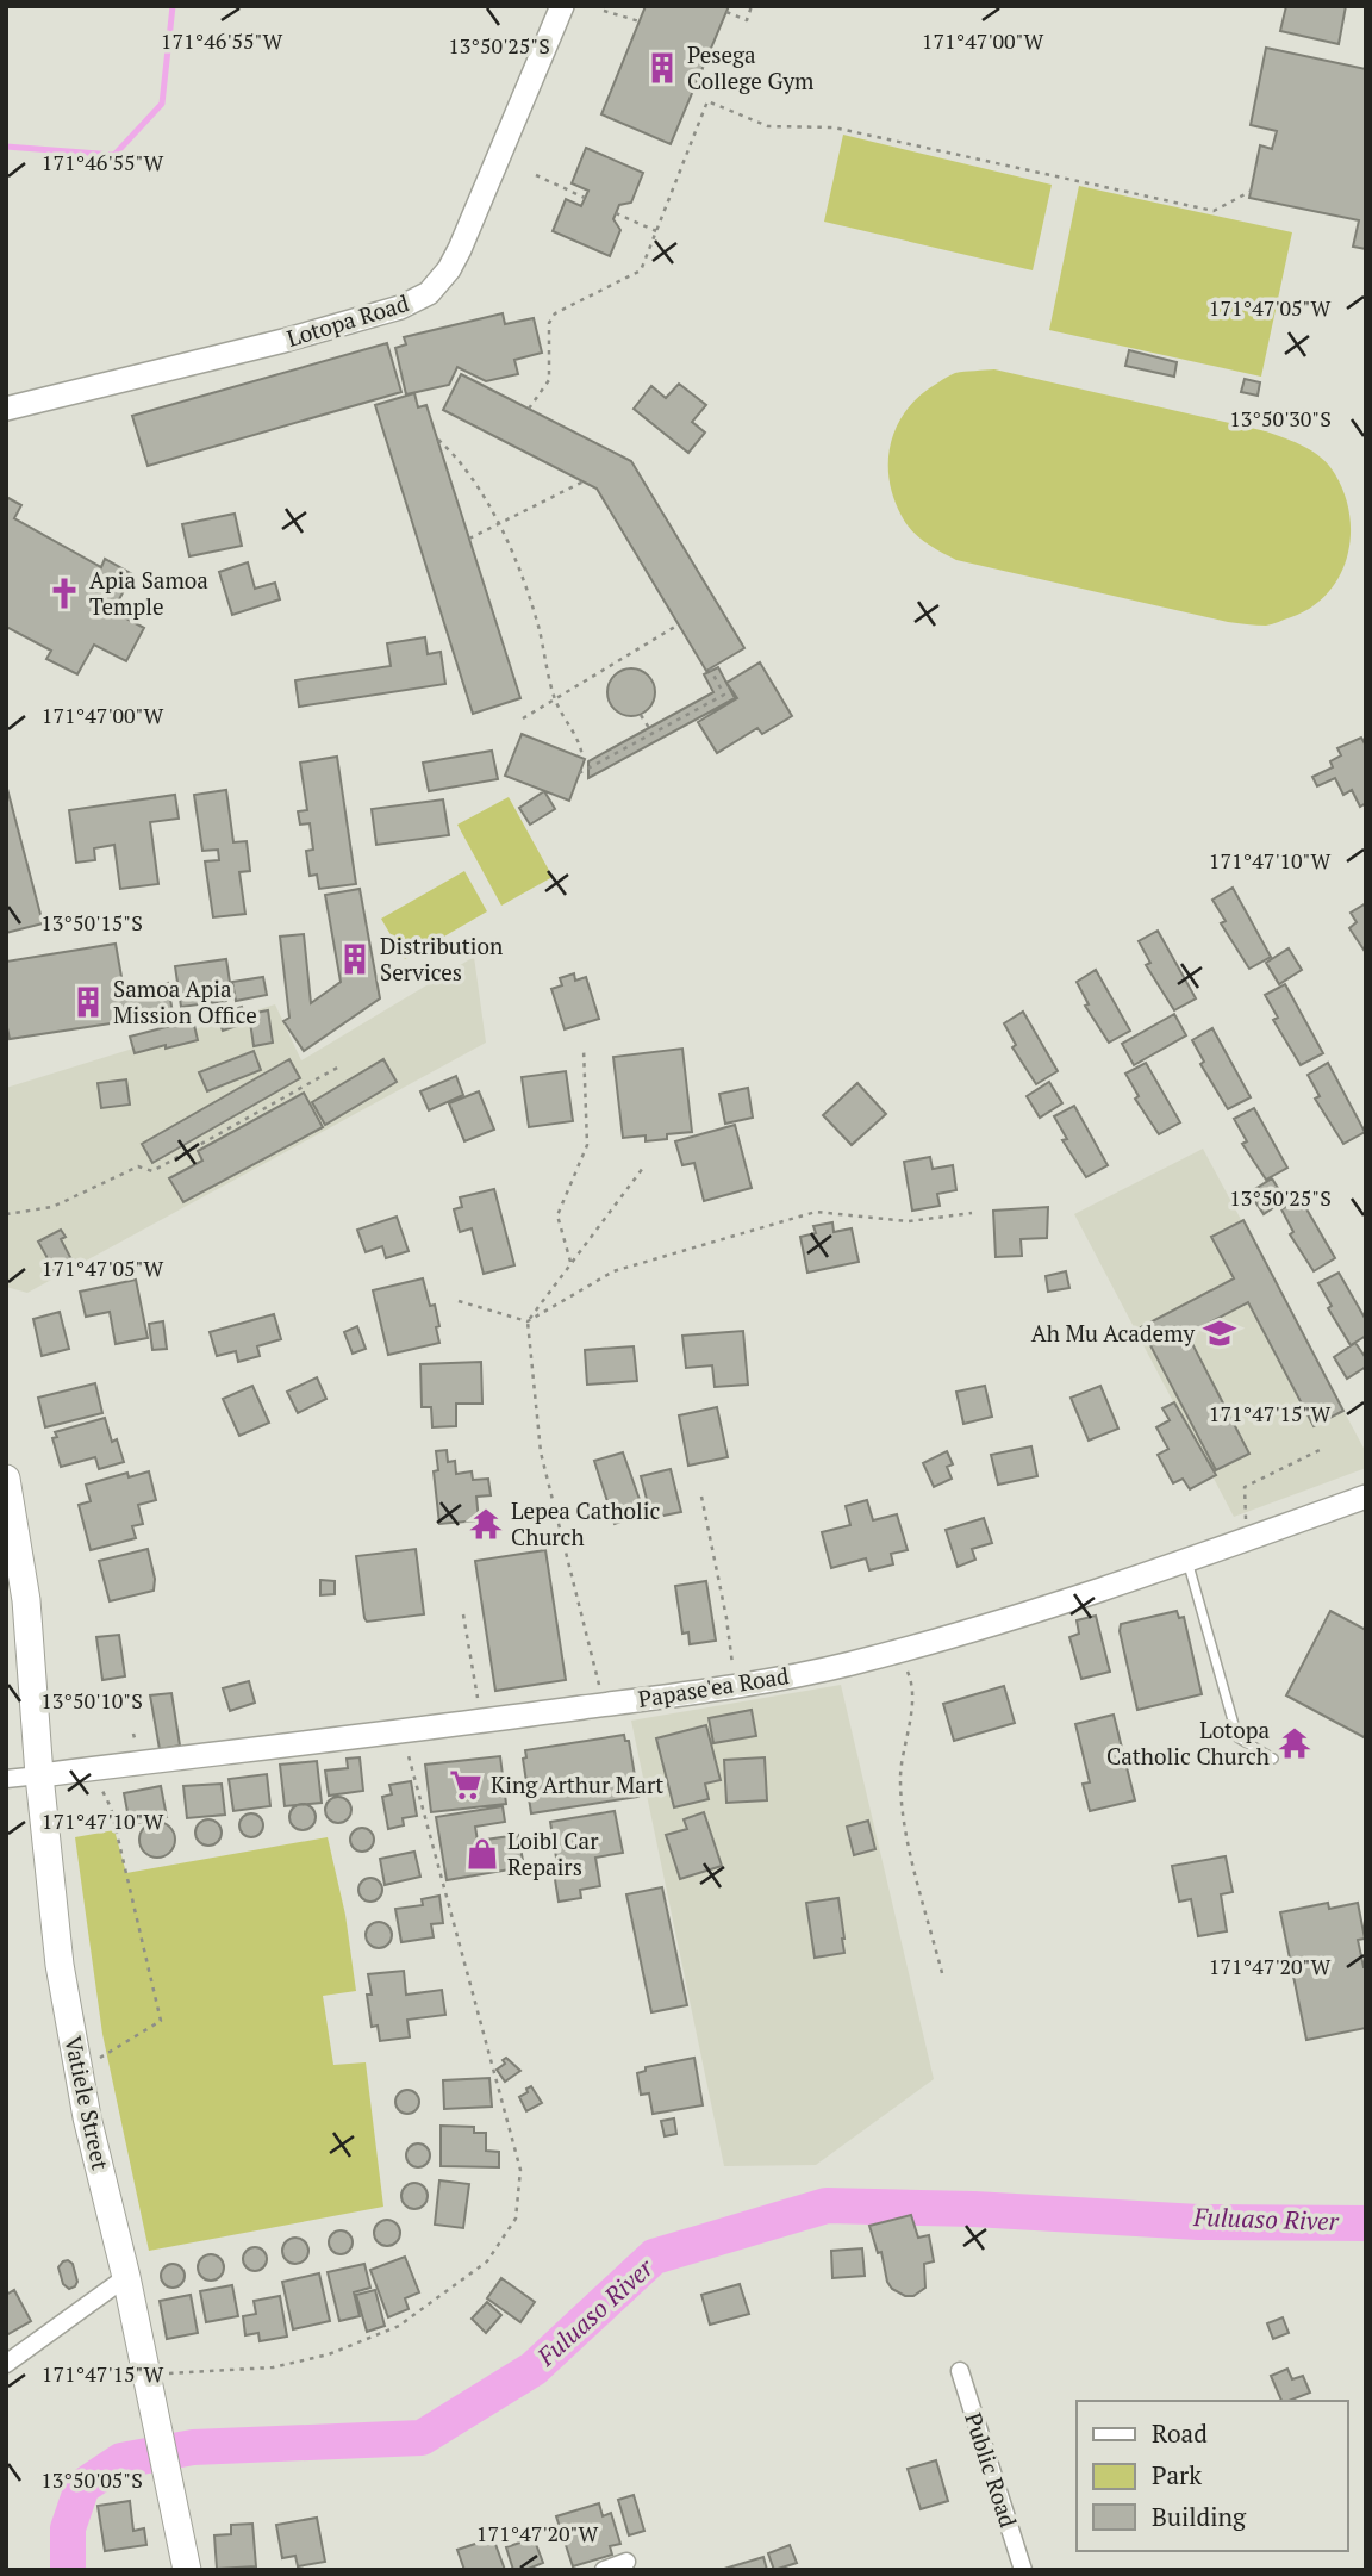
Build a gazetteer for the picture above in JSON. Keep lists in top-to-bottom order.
{
  "streets": {
    "main road": ["Lotopa Road", "Papase'ea Road", "Vatiele Street"],
    "street": ["Public Road"]
  },
  "crossings": [
    ["Papase'ea Road", "Vatiele Street"]
  ],
  "water": ["Fuluaso River"],
  "places": {
    "building": ["Pesega College Gym", "Distribution Services", "Samoa Apia Mission Office"],
    "church": ["Apia Samoa Temple"],
    "school or university": ["Ah Mu Academy"],
    "temple": ["Lepea Catholic Church", "Lotopa Catholic Church"],
    "supermarket": ["King Arthur Mart"],
    "shop": ["Loibl Car Repairs"]
  },
  "legend": ["Road", "Park", "Building"],
  "coordinates": [
    "171°46'55\"W",
    "171°47'00\"W",
    "13°50'25\"S",
    "171°47'05\"W",
    "13°50'30\"S",
    "171°47'10\"W",
    "13°50'15\"S",
    "171°47'15\"W",
    "13°50'10\"S",
    "171°47'20\"W",
    "13°50'05\"S"
  ]
}
